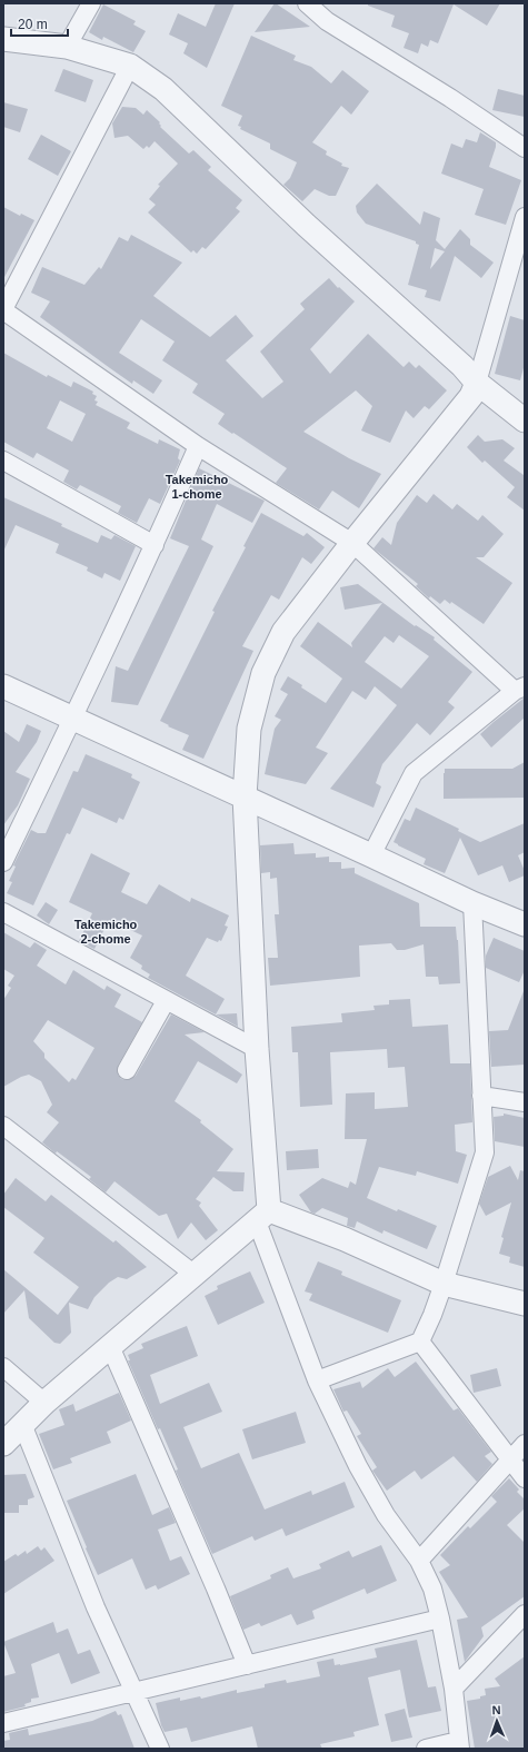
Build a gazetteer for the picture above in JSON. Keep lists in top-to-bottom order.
{
  "districts": ["Takemicho 1-chome", "Takemicho 2-chome"],
  "scale_bar": "20 m",
  "north": "top"
}
